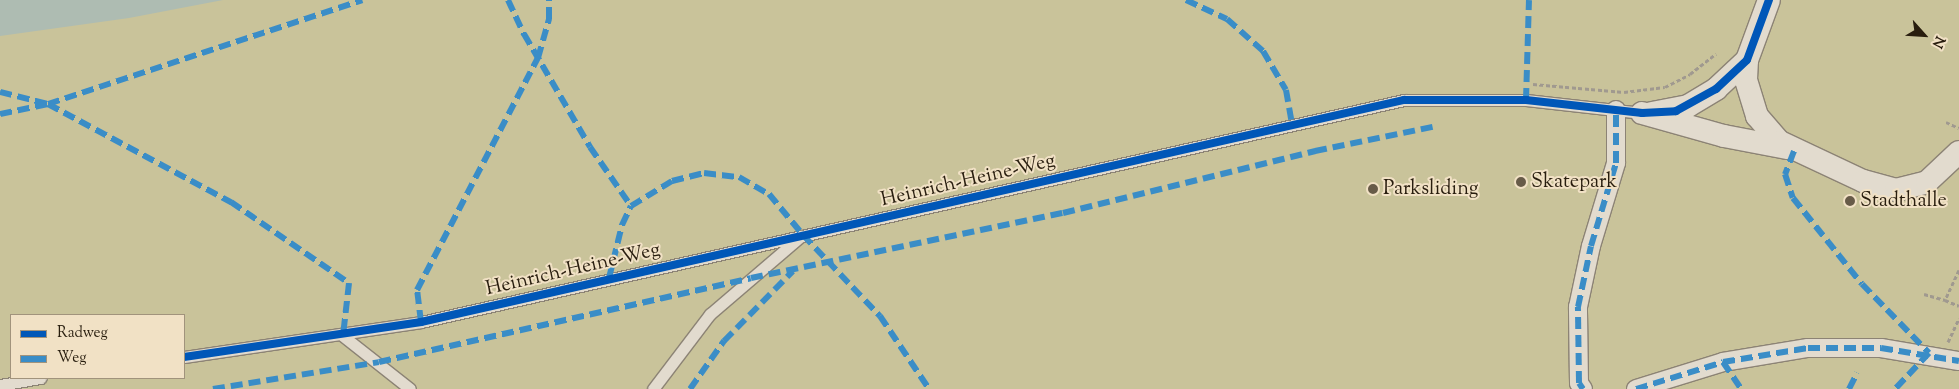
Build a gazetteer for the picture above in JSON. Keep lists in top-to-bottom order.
{
  "streets": {
    "street": ["Heinrich-Heine-Weg"]
  },
  "places": ["Skatepark", "Parksliding", "Stadthalle"],
  "legend": ["Radweg", "Weg"],
  "north": "bottom right"
}
